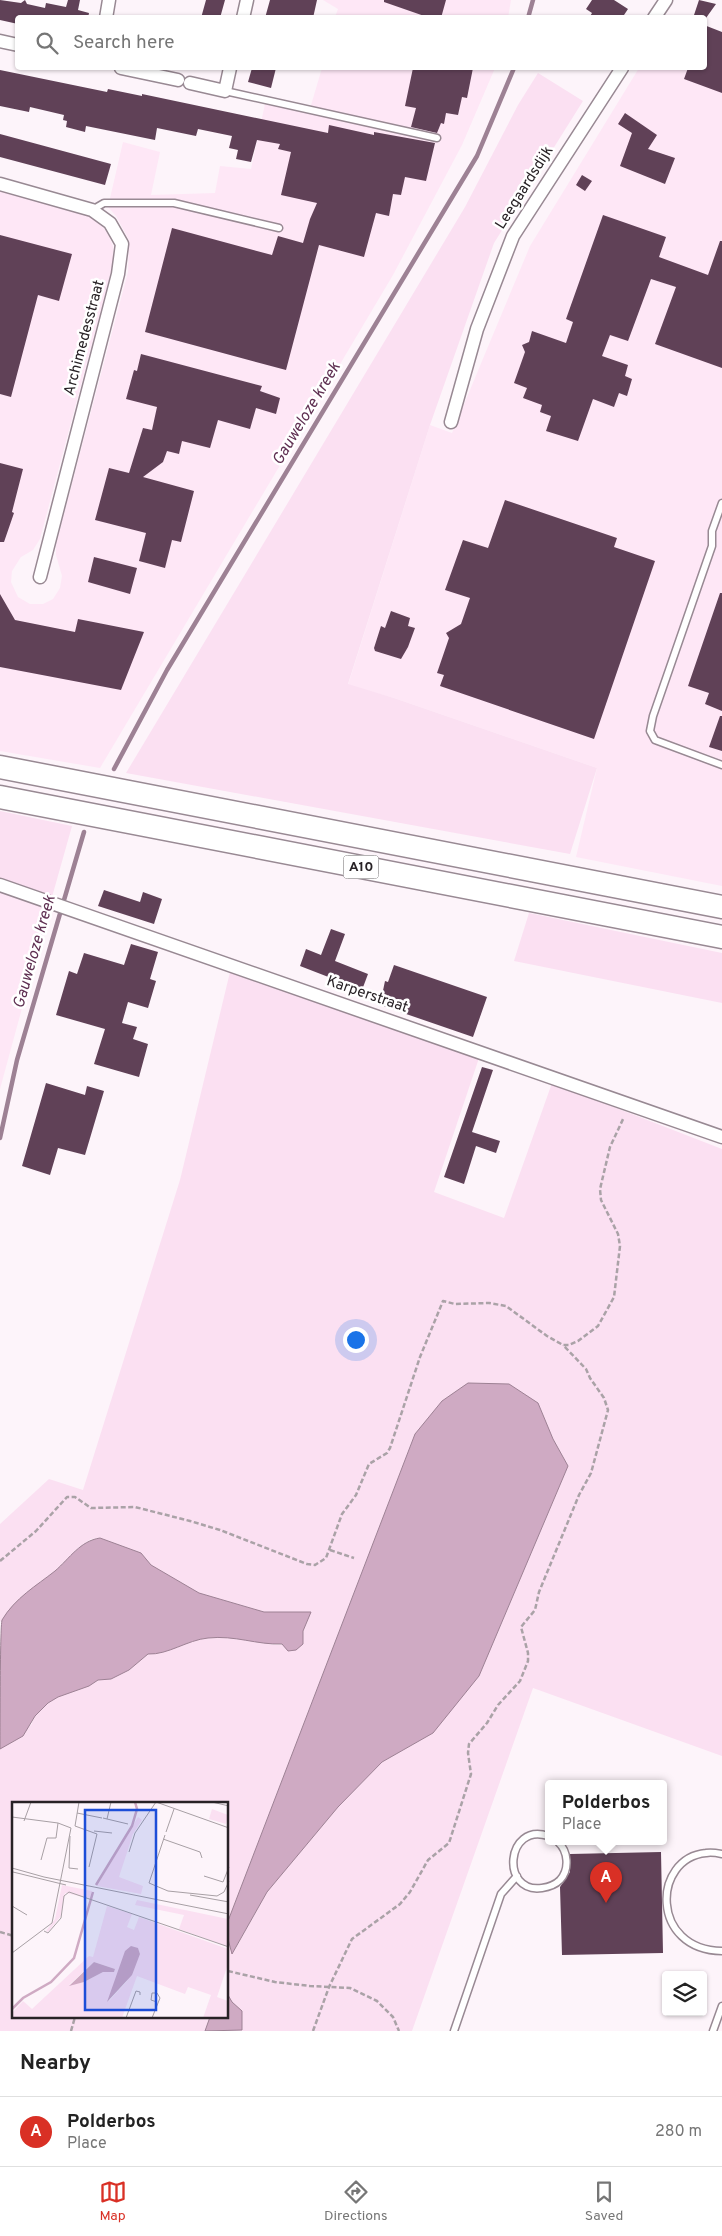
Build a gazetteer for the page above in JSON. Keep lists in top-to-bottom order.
{
  "streets": {
    "highway": ["A10"],
    "street": ["Leegaardsdijk", "Archimedesstraat", "Karperstraat"]
  },
  "water": ["Gauweloze kreek"],
  "page": {
    "search": "Search here",
    "popup": ["Polderbos", "Place"],
    "pins": "A",
    "heading": "Nearby",
    "list": [
      {
        "mark": "A",
        "name": "Polderbos",
        "note": "Place",
        "value": "280 m"
      }
    ],
    "nav": ["Map", "Directions", "Saved"]
  }
}
